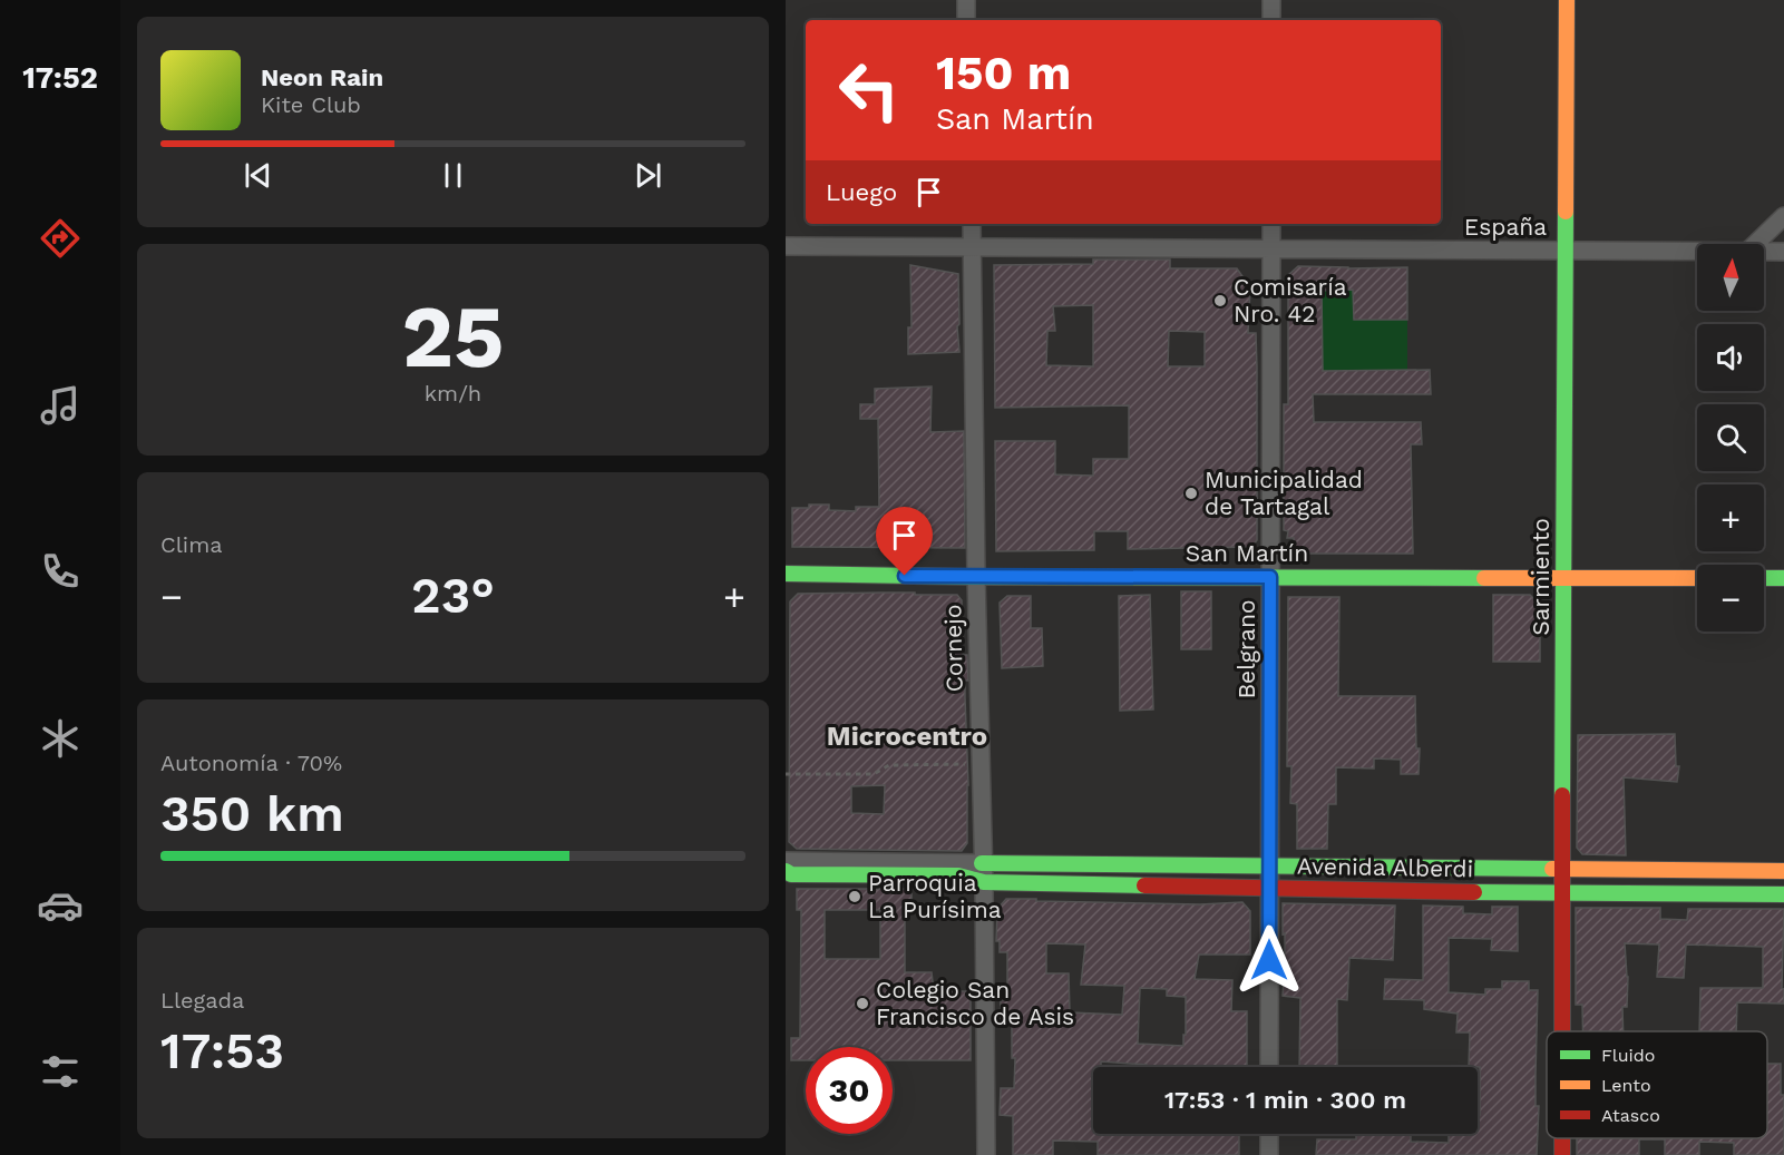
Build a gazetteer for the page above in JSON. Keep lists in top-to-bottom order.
{
  "streets": {
    "street": [
      "España",
      "San Martín",
      "Sarmiento",
      "Cornejo",
      "Belgrano",
      "Avenida Alberdi"
    ]
  },
  "crossings": [
    ["España", "Sarmiento"],
    ["España", "Cornejo"],
    ["España", "Belgrano"],
    ["San Martín", "Sarmiento"],
    ["San Martín", "Cornejo"],
    ["San Martín", "Belgrano"],
    ["Sarmiento", "Avenida Alberdi"],
    ["Cornejo", "Avenida Alberdi"],
    ["Belgrano", "Avenida Alberdi"]
  ],
  "districts": ["Microcentro"],
  "places": [
    "Comisaría Nro. 42",
    "Municipalidad de Tartagal",
    "Parroquia La Purísima",
    "Colegio San Francisco de Asis"
  ],
  "legend": ["Fluido", "Lento", "Atasco"],
  "north": "top",
  "page": {
    "tabs": "17:52",
    "turn": ["150 m", "San Martín"],
    "song": ["Neon Rain", "Kite Club"],
    "then": "Luego",
    "tile": [
      ["25", "km/h"],
      "Clima",
      ["Autonomía · 70%", "350 km"],
      ["Llegada", "17:53"]
    ],
    "map_buttons": ["+", "−"],
    "heat": ["−", "23°", "+"],
    "limit": "30",
    "trip": "17:53 · 1 min · 300 m"
  }
}
